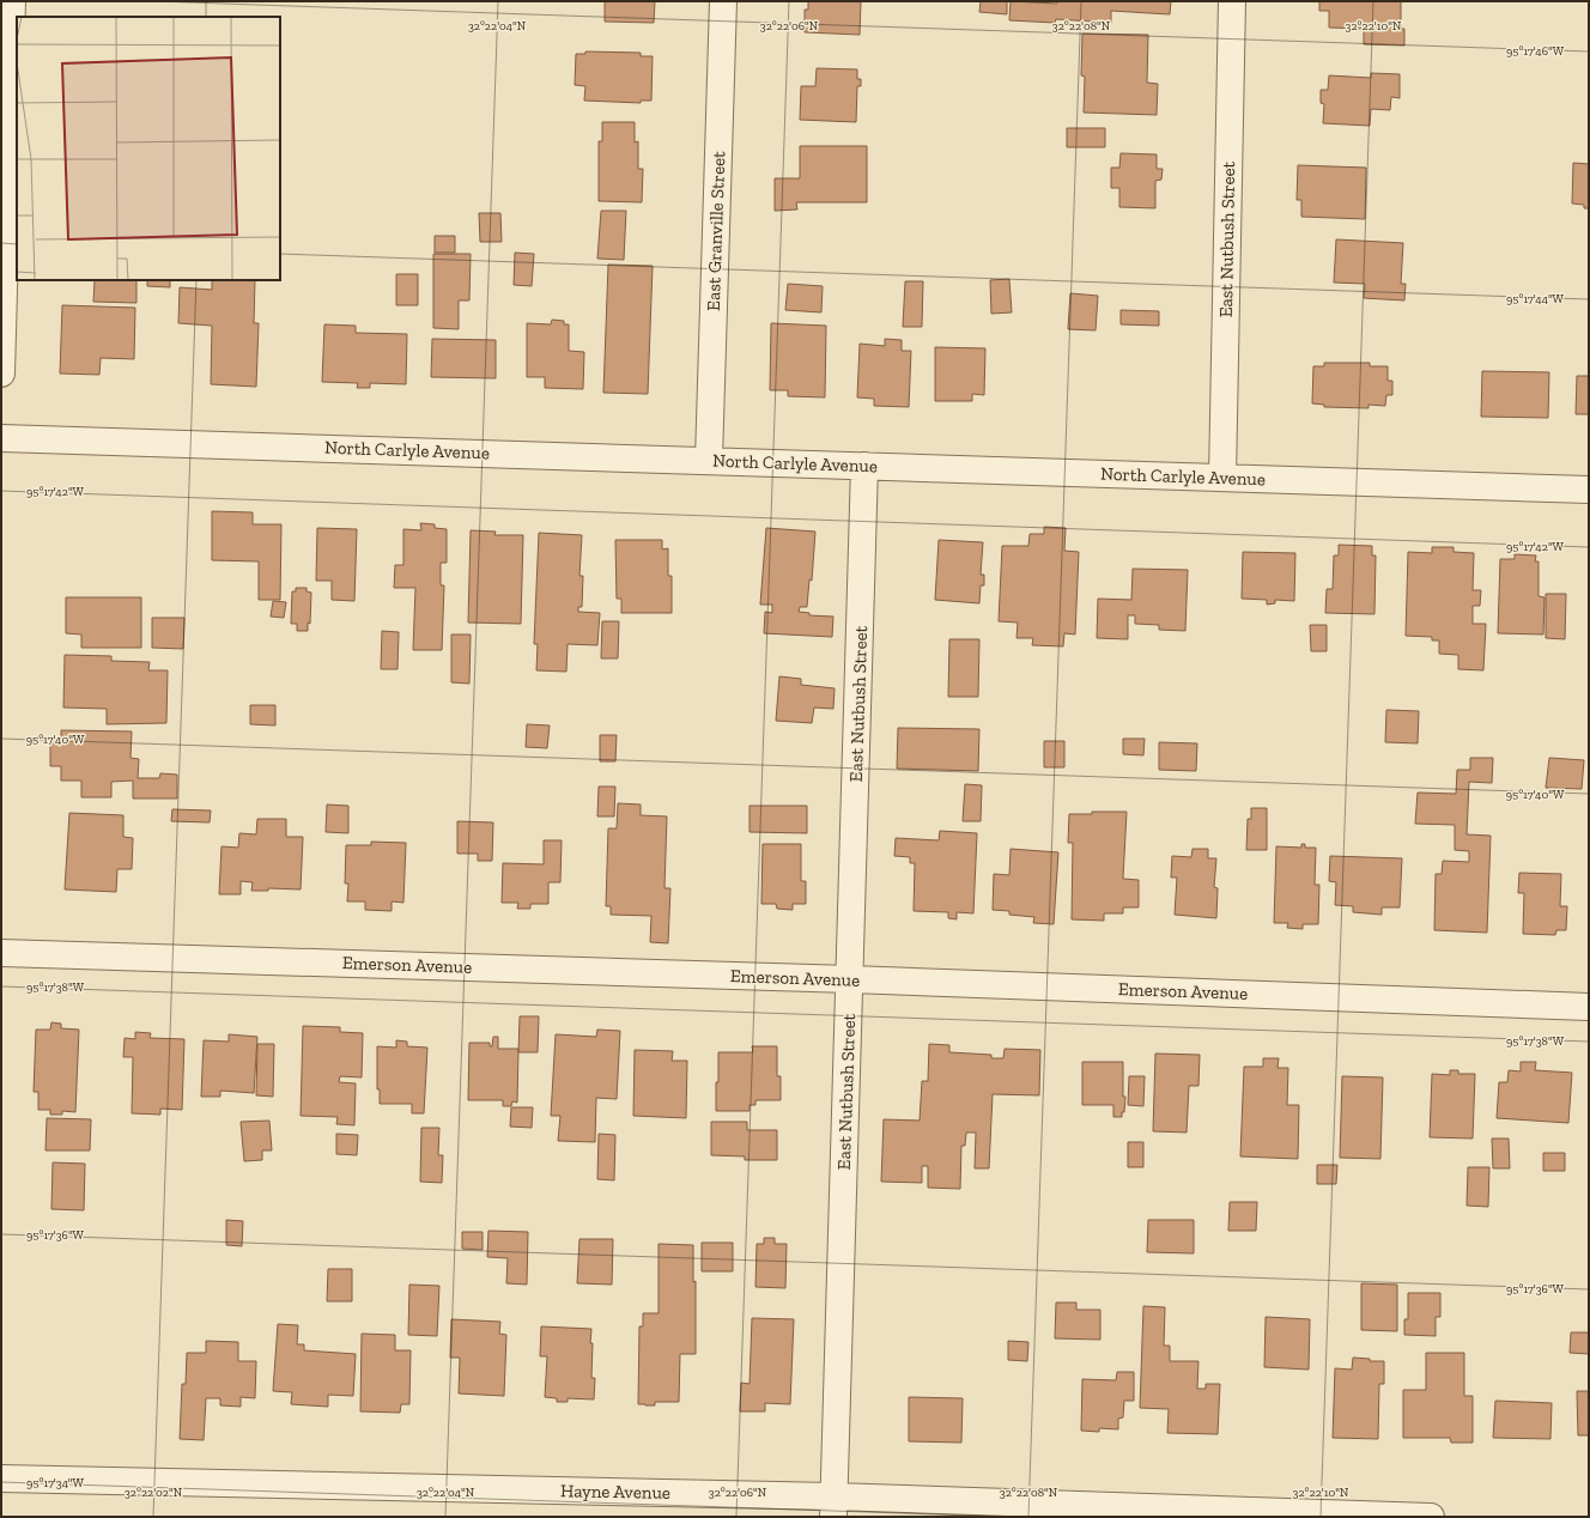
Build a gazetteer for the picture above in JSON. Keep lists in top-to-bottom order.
{
  "streets": {
    "street": [
      "East Granville Street",
      "East Nutbush Street",
      "North Carlyle Avenue",
      "Emerson Avenue",
      "Hayne Avenue"
    ]
  },
  "crossings": [
    ["East Granville Street", "North Carlyle Avenue"],
    ["East Nutbush Street", "North Carlyle Avenue"],
    ["East Nutbush Street", "Emerson Avenue"],
    ["East Nutbush Street", "Hayne Avenue"]
  ],
  "coordinates": [
    "32°22'04\"N",
    "32°22'06\"N",
    "32°22'08\"N",
    "32°22'10\"N",
    "95°17'46\"W",
    "95°17'44\"W",
    "95°17'42\"W",
    "95°17'40\"W",
    "95°17'38\"W",
    "95°17'36\"W",
    "95°17'34\"W",
    "32°22'02\"N"
  ]
}
